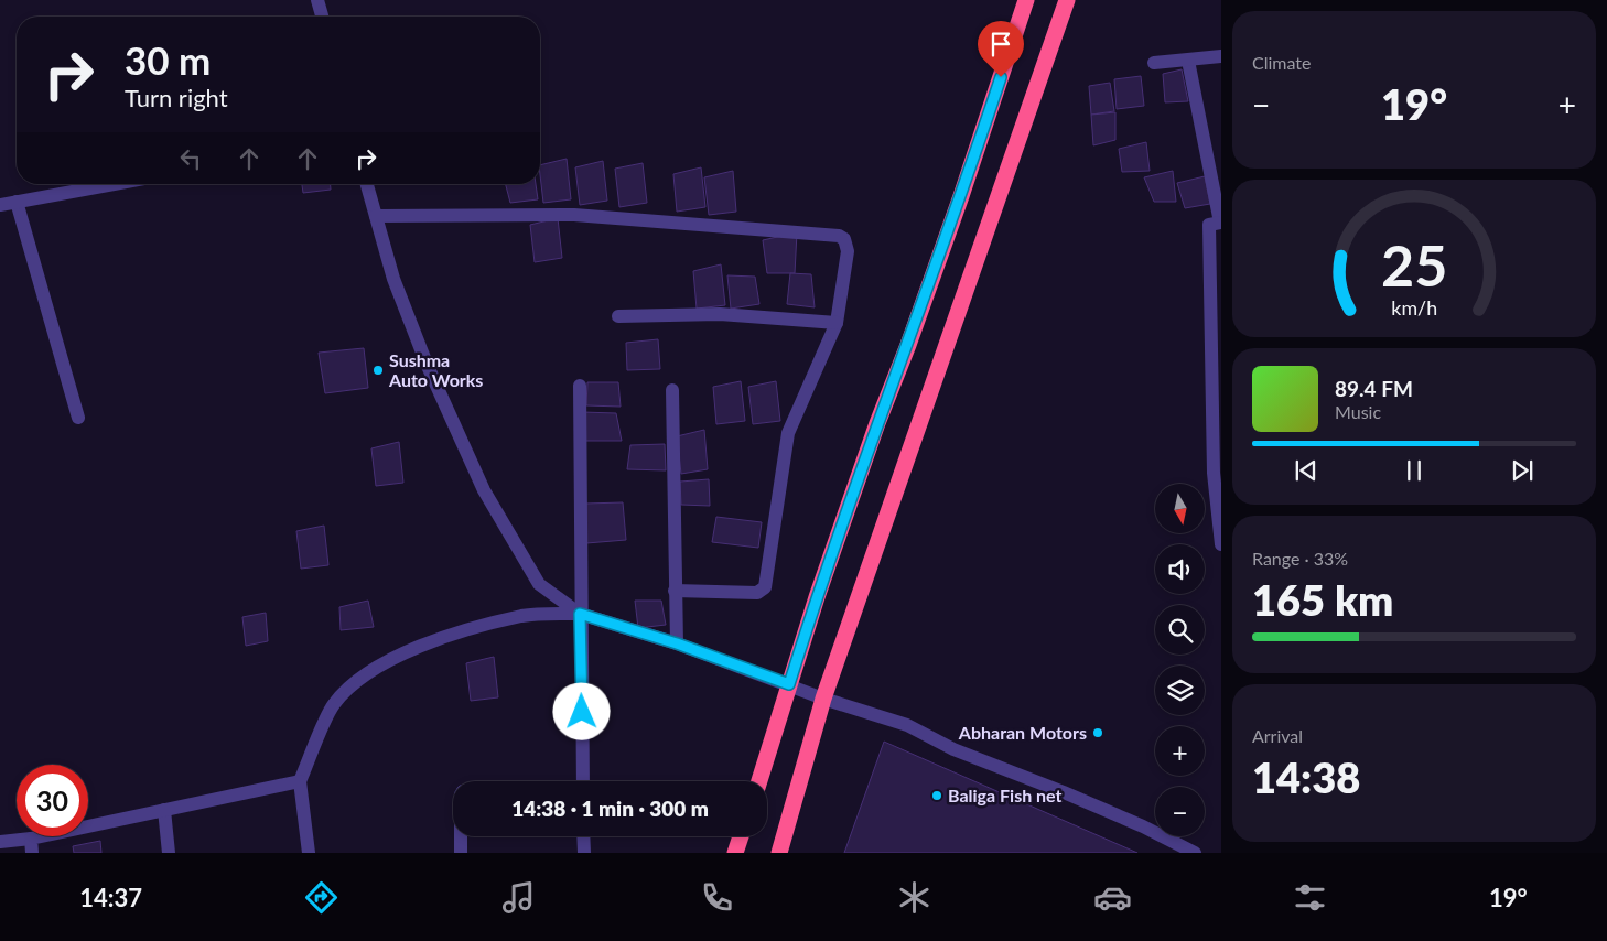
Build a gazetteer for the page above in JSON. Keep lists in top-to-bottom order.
{
  "places": ["Sushma Auto Works", "Abharan Motors", "Baliga Fish net"],
  "north": "bottom",
  "page": {
    "tile": [
      "Climate",
      ["Range · 33%", "165 km"],
      ["Arrival", "14:38"]
    ],
    "turn": ["30 m", "Turn right"],
    "heat": ["−", "19°", "+"],
    "song": ["89.4 FM", "Music"],
    "map_buttons": ["+", "−"],
    "limit": "30",
    "trip": "14:38 · 1 min · 300 m",
    "tabs": ["14:37", "19°"],
    "gauge": ["25", "km/h"]
  }
}
